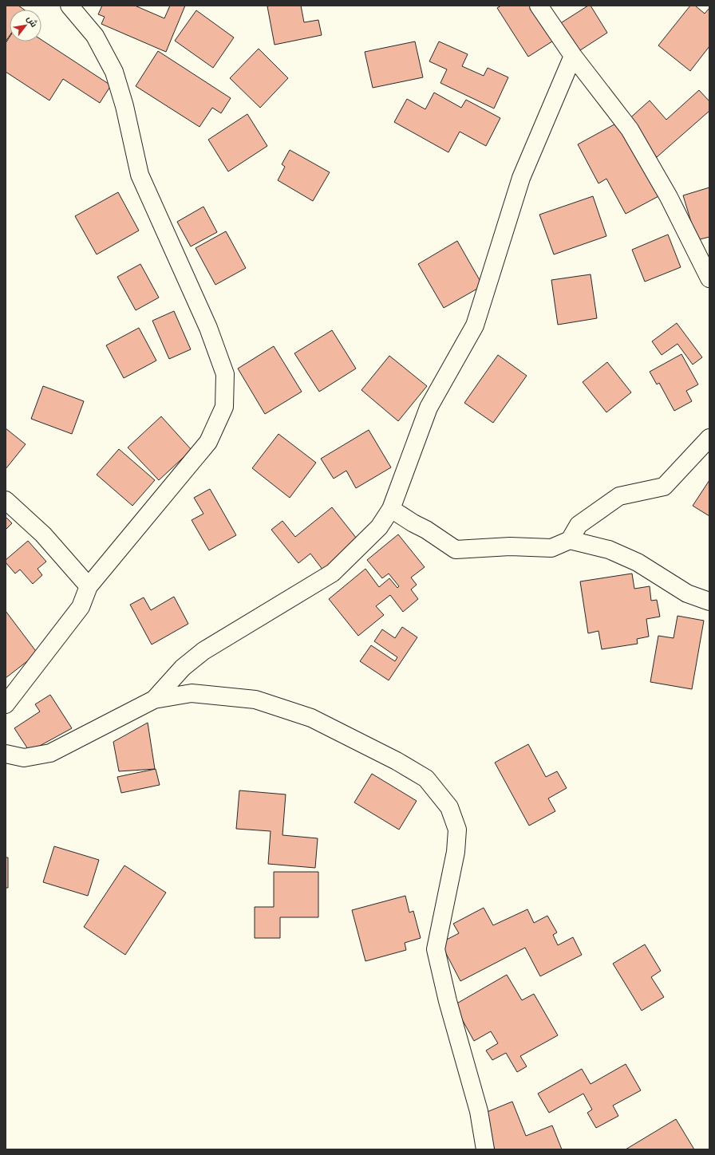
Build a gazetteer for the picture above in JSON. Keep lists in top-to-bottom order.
{
  "north": "top right"
}
